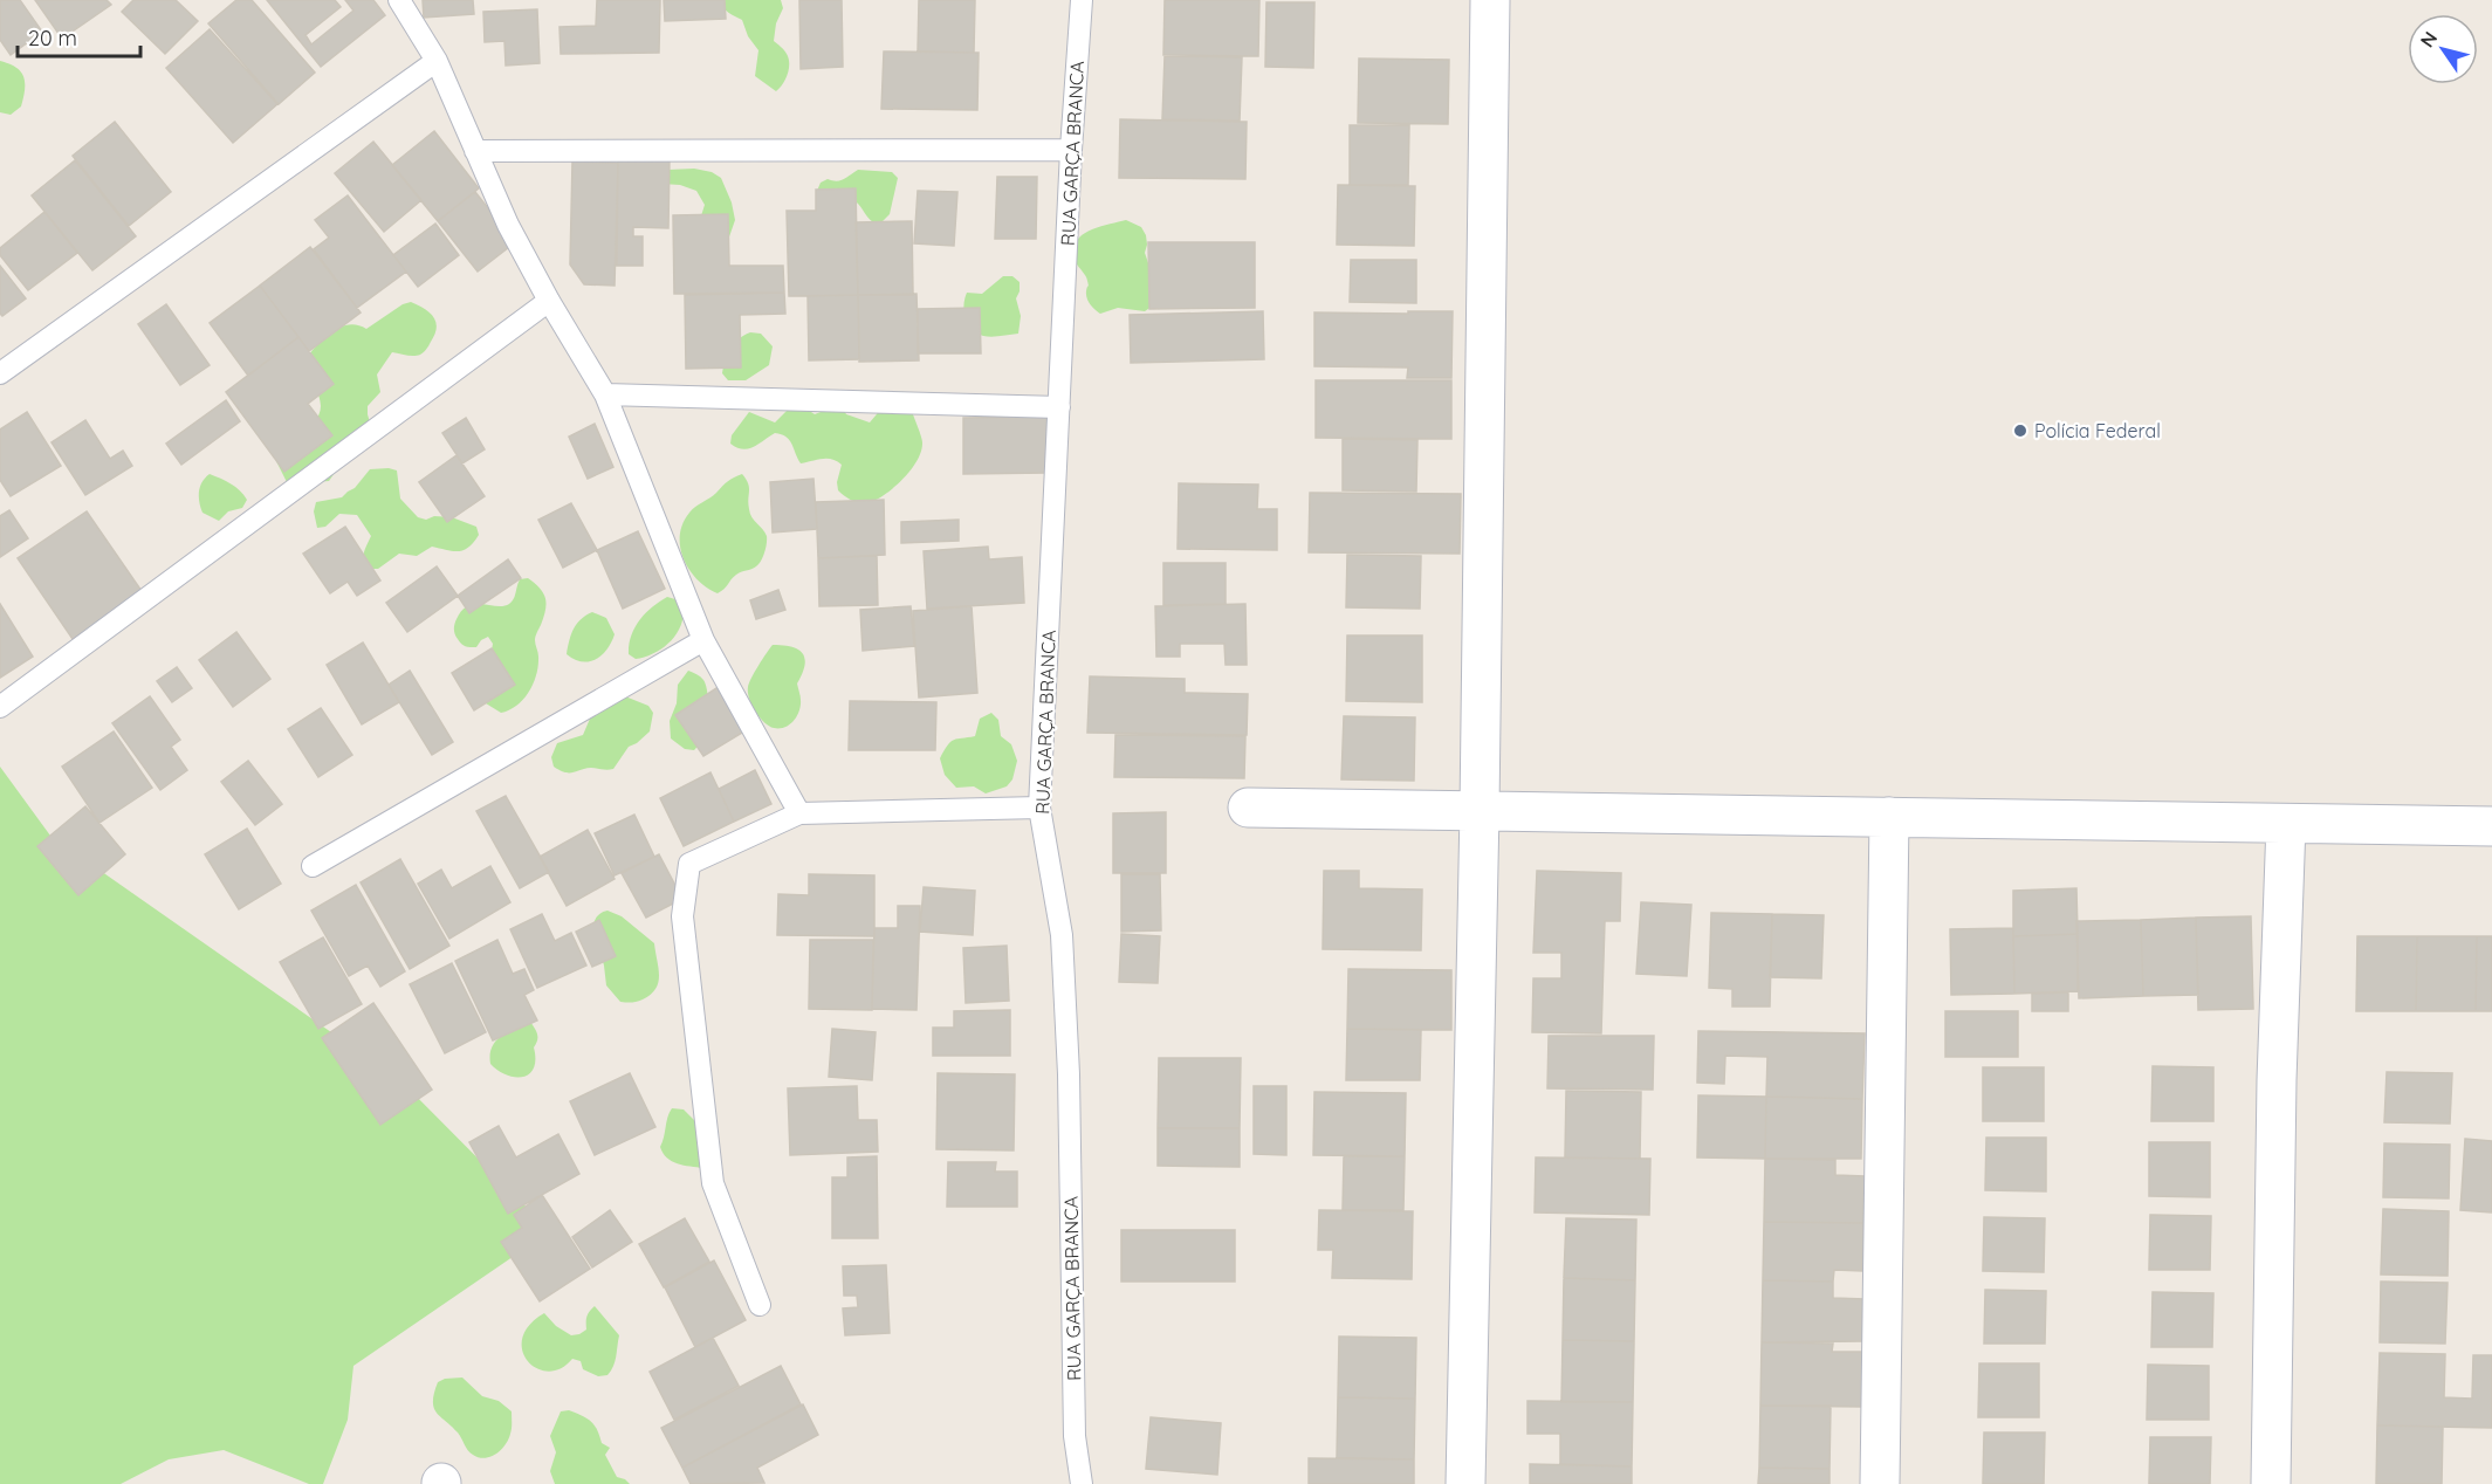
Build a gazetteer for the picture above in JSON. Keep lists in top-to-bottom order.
{
  "streets": {
    "lane": ["RUA GARÇA BRANCA"]
  },
  "places": ["Polícia Federal"],
  "scale_bar": "20 m",
  "north": "top left"
}
